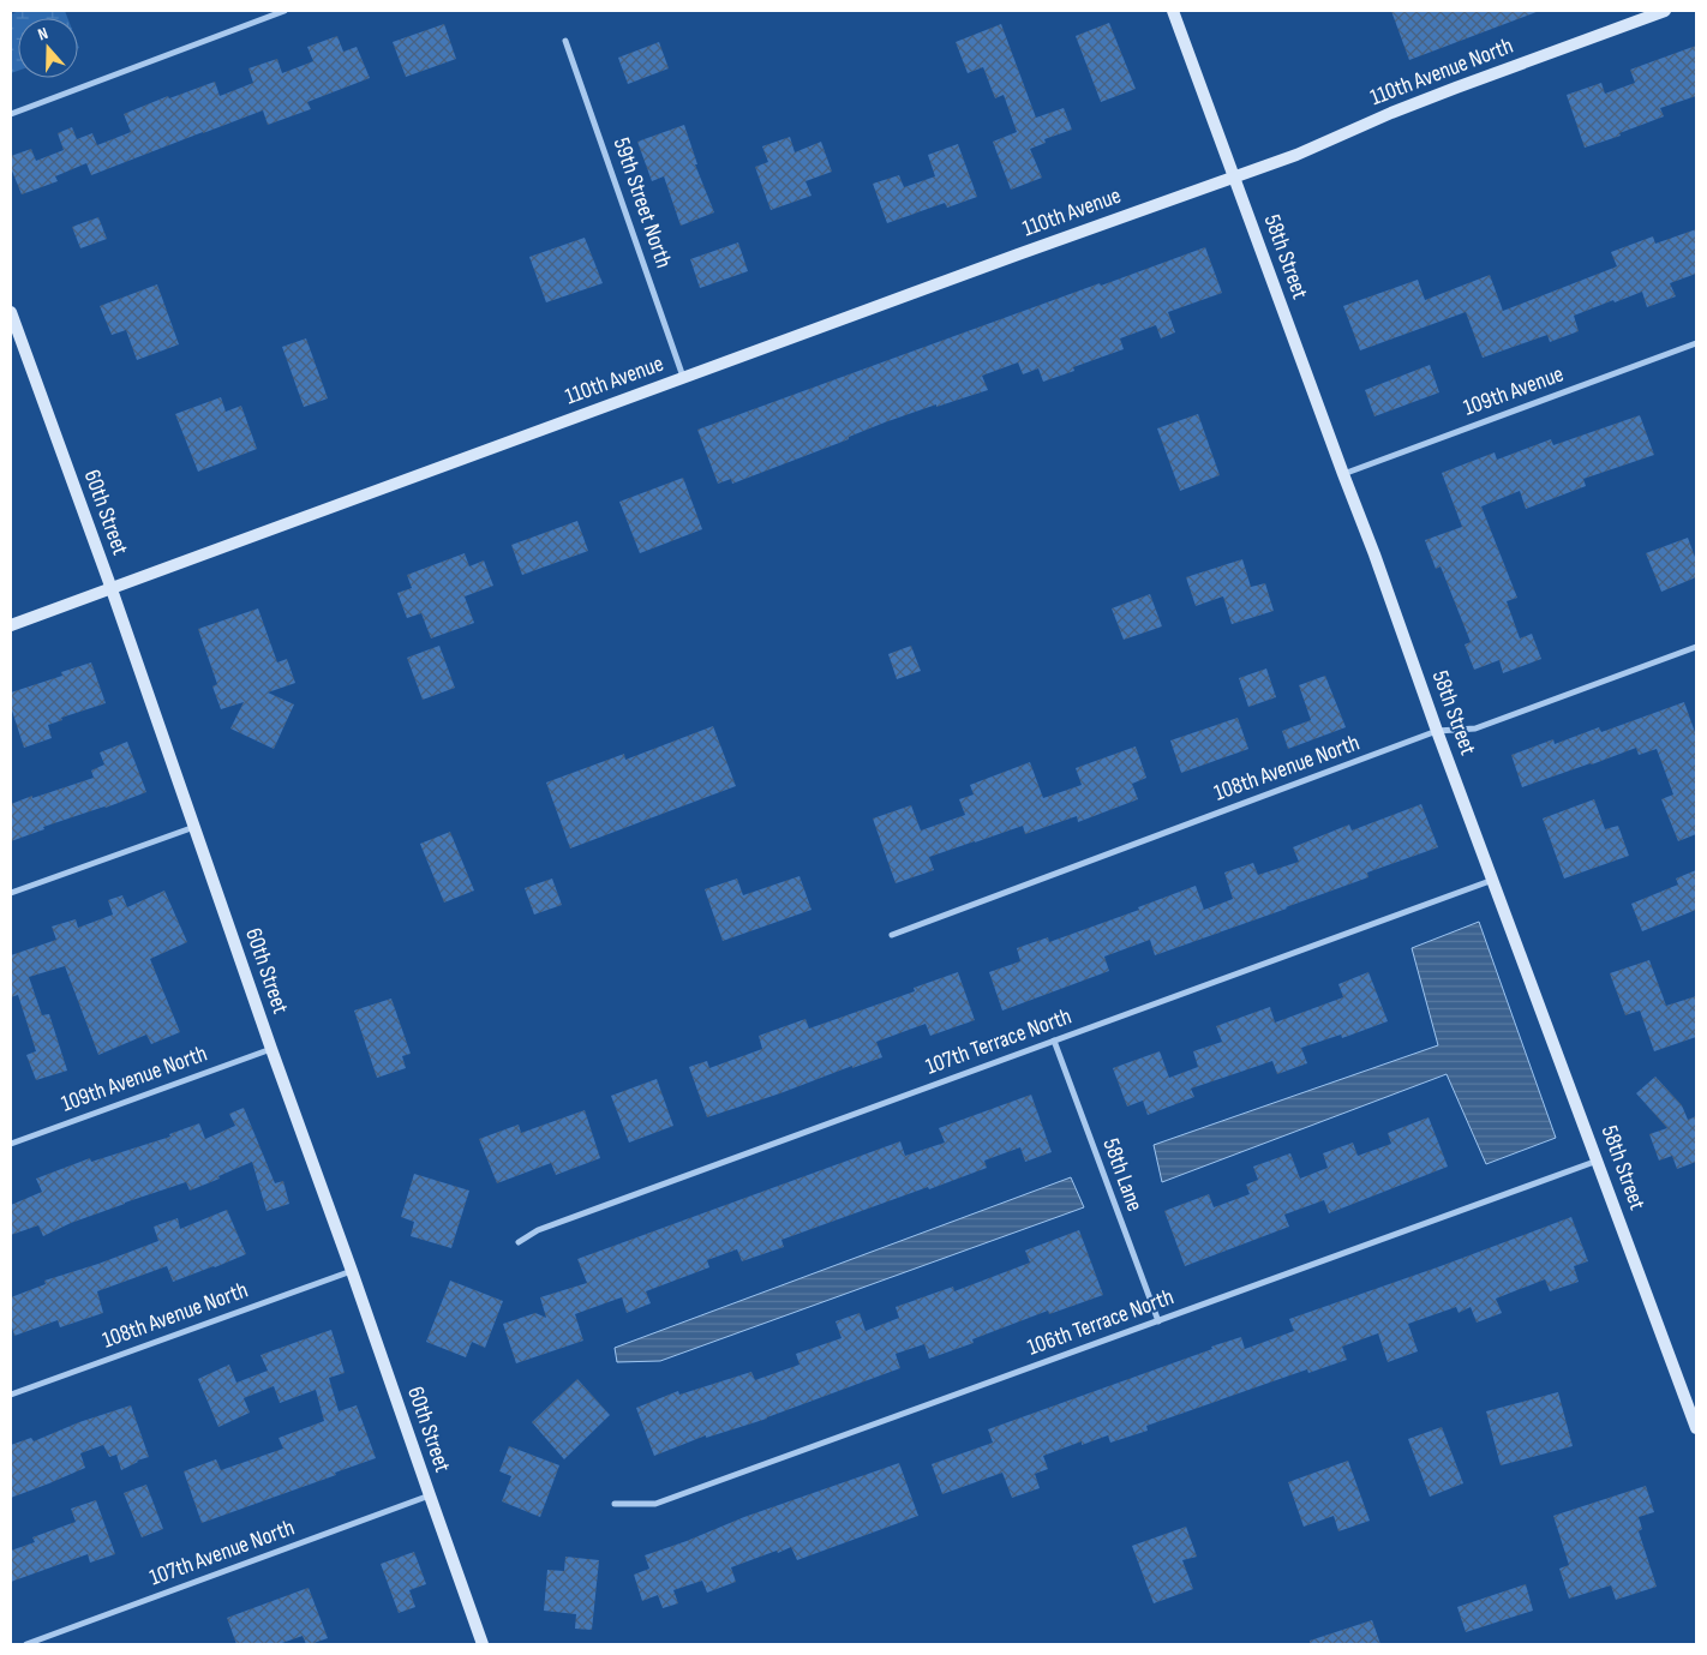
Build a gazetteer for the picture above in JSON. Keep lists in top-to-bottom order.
{
  "streets": {
    "street": [
      "110th Avenue North",
      "59th Street North",
      "110th Avenue",
      "58th Street",
      "109th Avenue",
      "60th Street",
      "108th Avenue North",
      "107th Terrace North",
      "109th Avenue North",
      "58th Lane",
      "106th Terrace North",
      "107th Avenue North"
    ]
  },
  "crossings": [
    ["110th Avenue North", "110th Avenue"],
    ["110th Avenue North", "58th Street"],
    ["59th Street North", "110th Avenue"],
    ["110th Avenue", "58th Street"],
    ["110th Avenue", "60th Street"],
    ["58th Street", "109th Avenue"],
    ["58th Street", "108th Avenue North"],
    ["58th Street", "107th Terrace North"],
    ["58th Street", "106th Terrace North"],
    ["60th Street", "108th Avenue North"],
    ["60th Street", "109th Avenue North"],
    ["60th Street", "107th Avenue North"],
    ["107th Terrace North", "58th Lane"],
    ["58th Lane", "106th Terrace North"]
  ],
  "north": "top"
}
